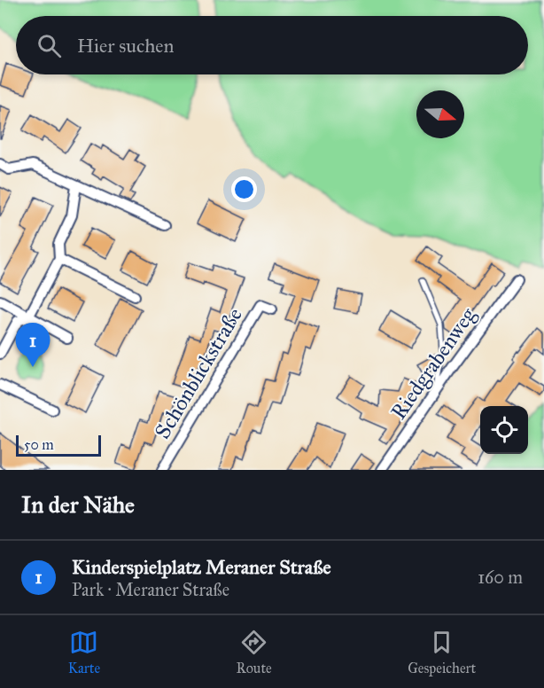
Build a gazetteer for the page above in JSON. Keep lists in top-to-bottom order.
{
  "streets": {
    "street": ["Riedgrabenweg", "Schönblickstraße"]
  },
  "scale_bar": "50 m",
  "north": "right",
  "page": {
    "search": "Hier suchen",
    "pins": "1",
    "scale": "50 m",
    "heading": "In der Nähe",
    "list": [
      {
        "mark": "1",
        "name": "Kinderspielplatz Meraner Straße",
        "note": "Park · Meraner Straße",
        "value": "160 m"
      }
    ],
    "nav": ["Karte", "Route", "Gespeichert"]
  }
}
